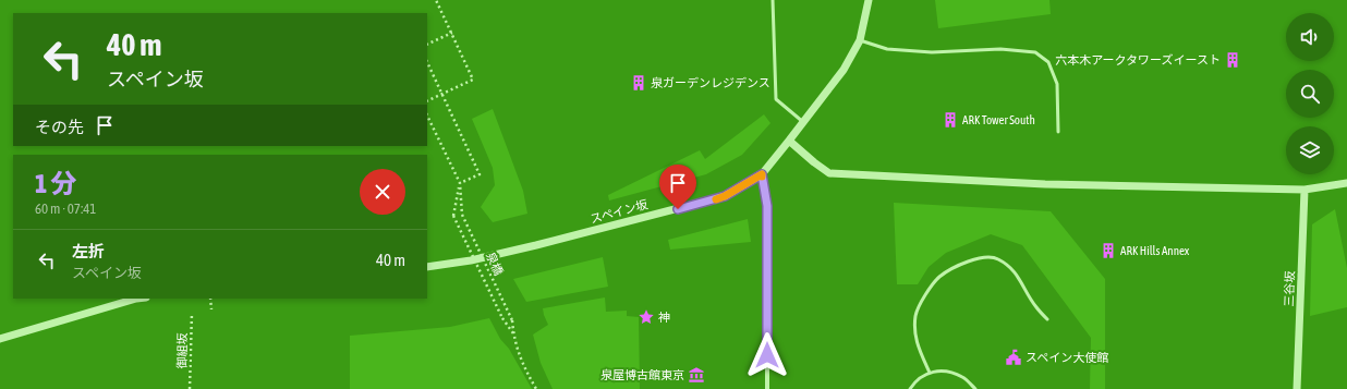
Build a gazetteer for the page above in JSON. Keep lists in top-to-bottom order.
{
  "streets": {
    "street": ["スペイン坂", "三谷坂"],
    "path": ["泉橋", "御組坂"]
  },
  "places": {
    "building": [
      "六本木アークタワーズイースト",
      "泉ガーデンレジデンス",
      "ARK Tower South",
      "ARK Hills Annex"
    ],
    "place": ["神"],
    "public building": ["スペイン大使館"],
    "museum": ["泉屋博古館東京"]
  },
  "page": {
    "turn": ["40 m", "スペイン坂"],
    "then": "その先",
    "heading": ["1 分", "60 m · 07:41"],
    "list": [
      {
        "name": "左折",
        "note": "スペイン坂",
        "value": "40 m"
      }
    ]
  }
}
